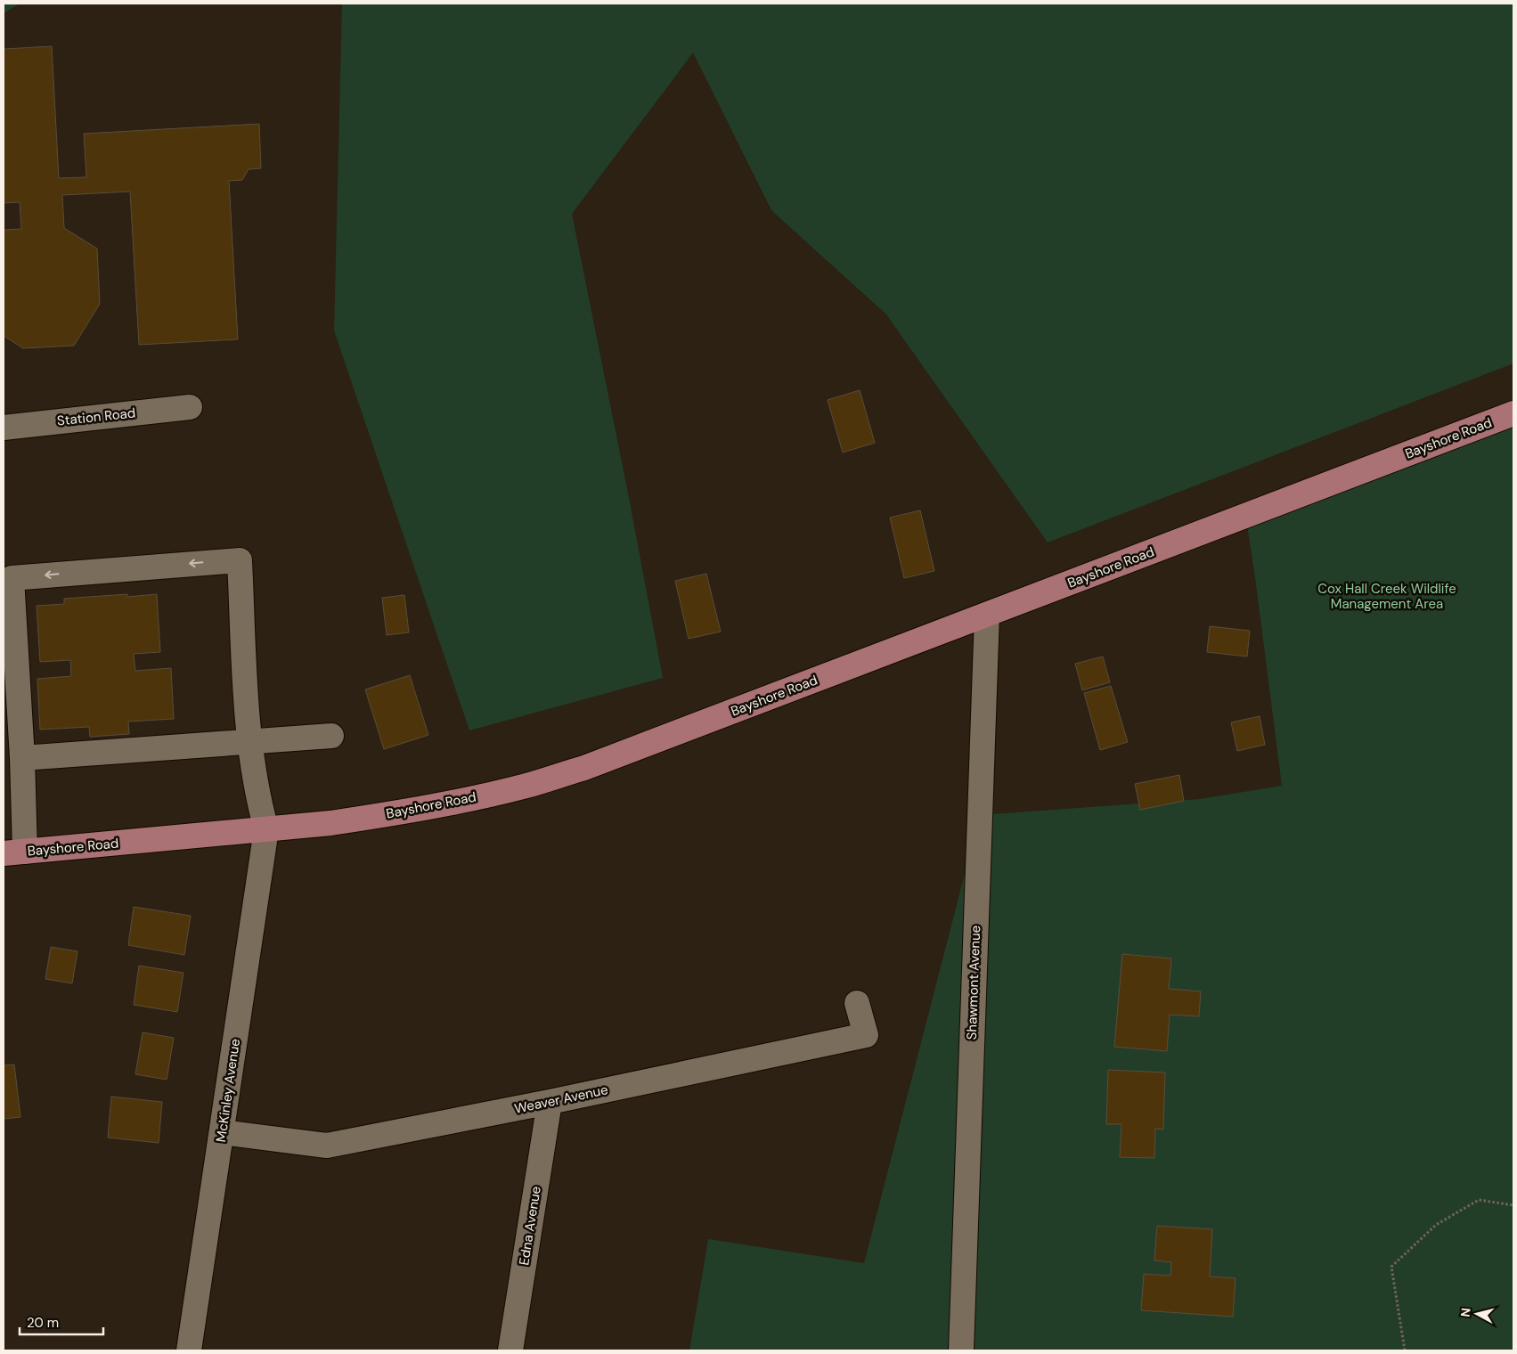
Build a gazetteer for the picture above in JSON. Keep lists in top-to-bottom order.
{
  "streets": {
    "main road": ["Bayshore Road"],
    "street": [
      "Station Road",
      "Shawmont Avenue",
      "McKinley Avenue",
      "Weaver Avenue",
      "Edna Avenue"
    ]
  },
  "crossings": [
    ["Bayshore Road", "Shawmont Avenue"],
    ["Bayshore Road", "McKinley Avenue"],
    ["McKinley Avenue", "Weaver Avenue"],
    ["Weaver Avenue", "Edna Avenue"]
  ],
  "parks": ["Cox Hall Creek Wildlife Management Area"],
  "scale_bar": "20 m",
  "north": "left"
}
